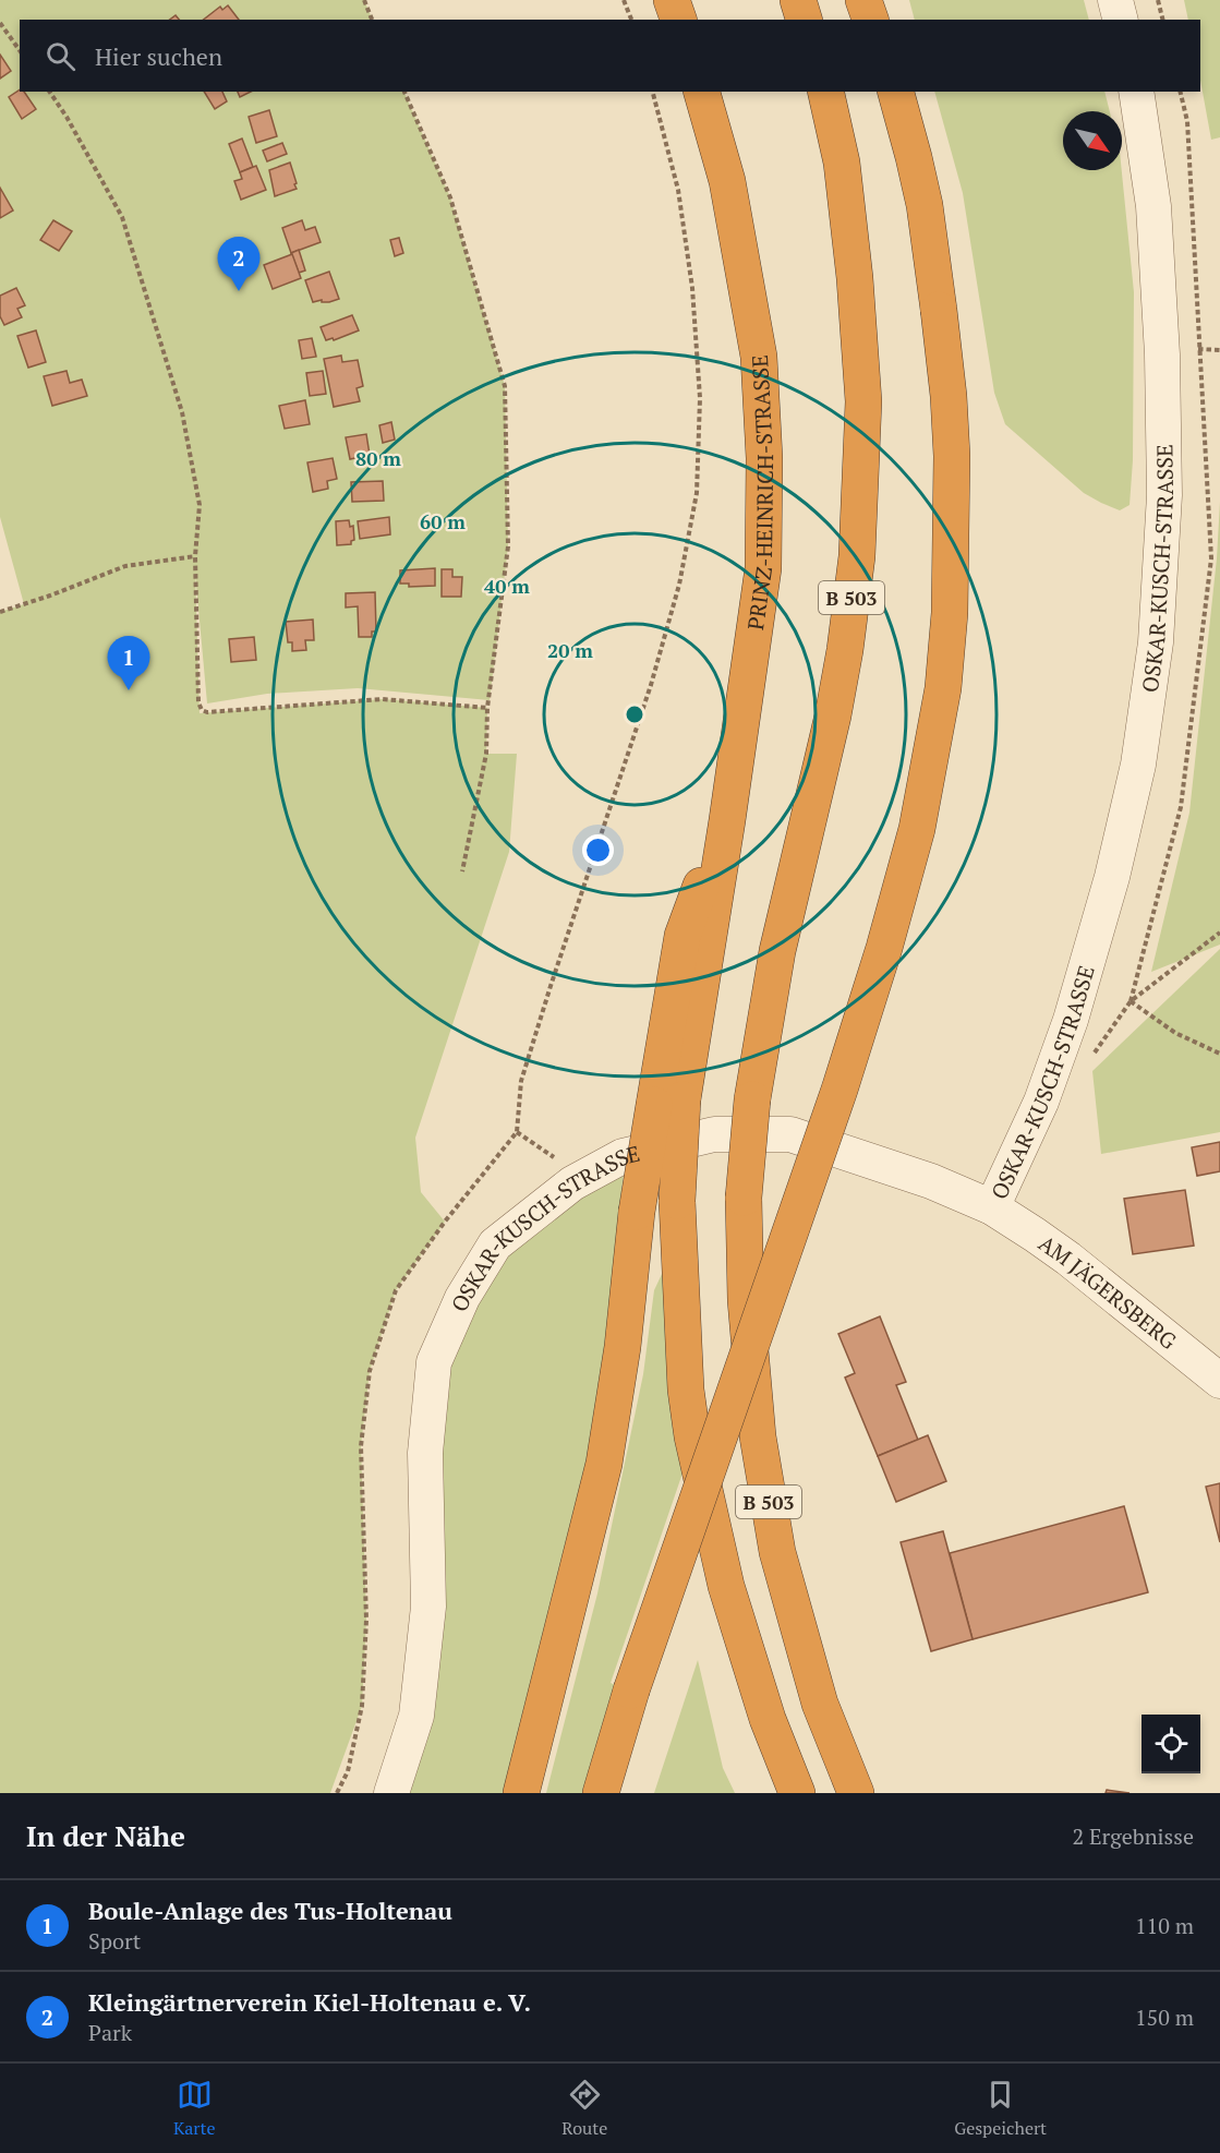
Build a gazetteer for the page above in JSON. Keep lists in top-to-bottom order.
{
  "streets": {
    "highway": ["PRINZ-HEINRICH-STRASSE", "B 503"],
    "street": ["OSKAR-KUSCH-STRASSE", "AM JÄGERSBERG"]
  },
  "crossings": [
    ["PRINZ-HEINRICH-STRASSE", "B 503"],
    ["OSKAR-KUSCH-STRASSE", "AM JÄGERSBERG"]
  ],
  "north": "bottom right",
  "page": {
    "search": "Hier suchen",
    "pins": ["2", "1"],
    "heading": ["In der Nähe", "2 Ergebnisse"],
    "list": [
      {
        "mark": "1",
        "name": "Boule-Anlage des Tus-Holtenau",
        "note": "Sport",
        "value": "110 m"
      },
      {
        "mark": "2",
        "name": "Kleingärtnerverein Kiel-Holtenau e. V.",
        "note": "Park",
        "value": "150 m"
      }
    ],
    "nav": ["Karte", "Route", "Gespeichert"]
  },
  "rings": [
    "80 m",
    "60 m",
    "40 m",
    "20 m"
  ]
}
